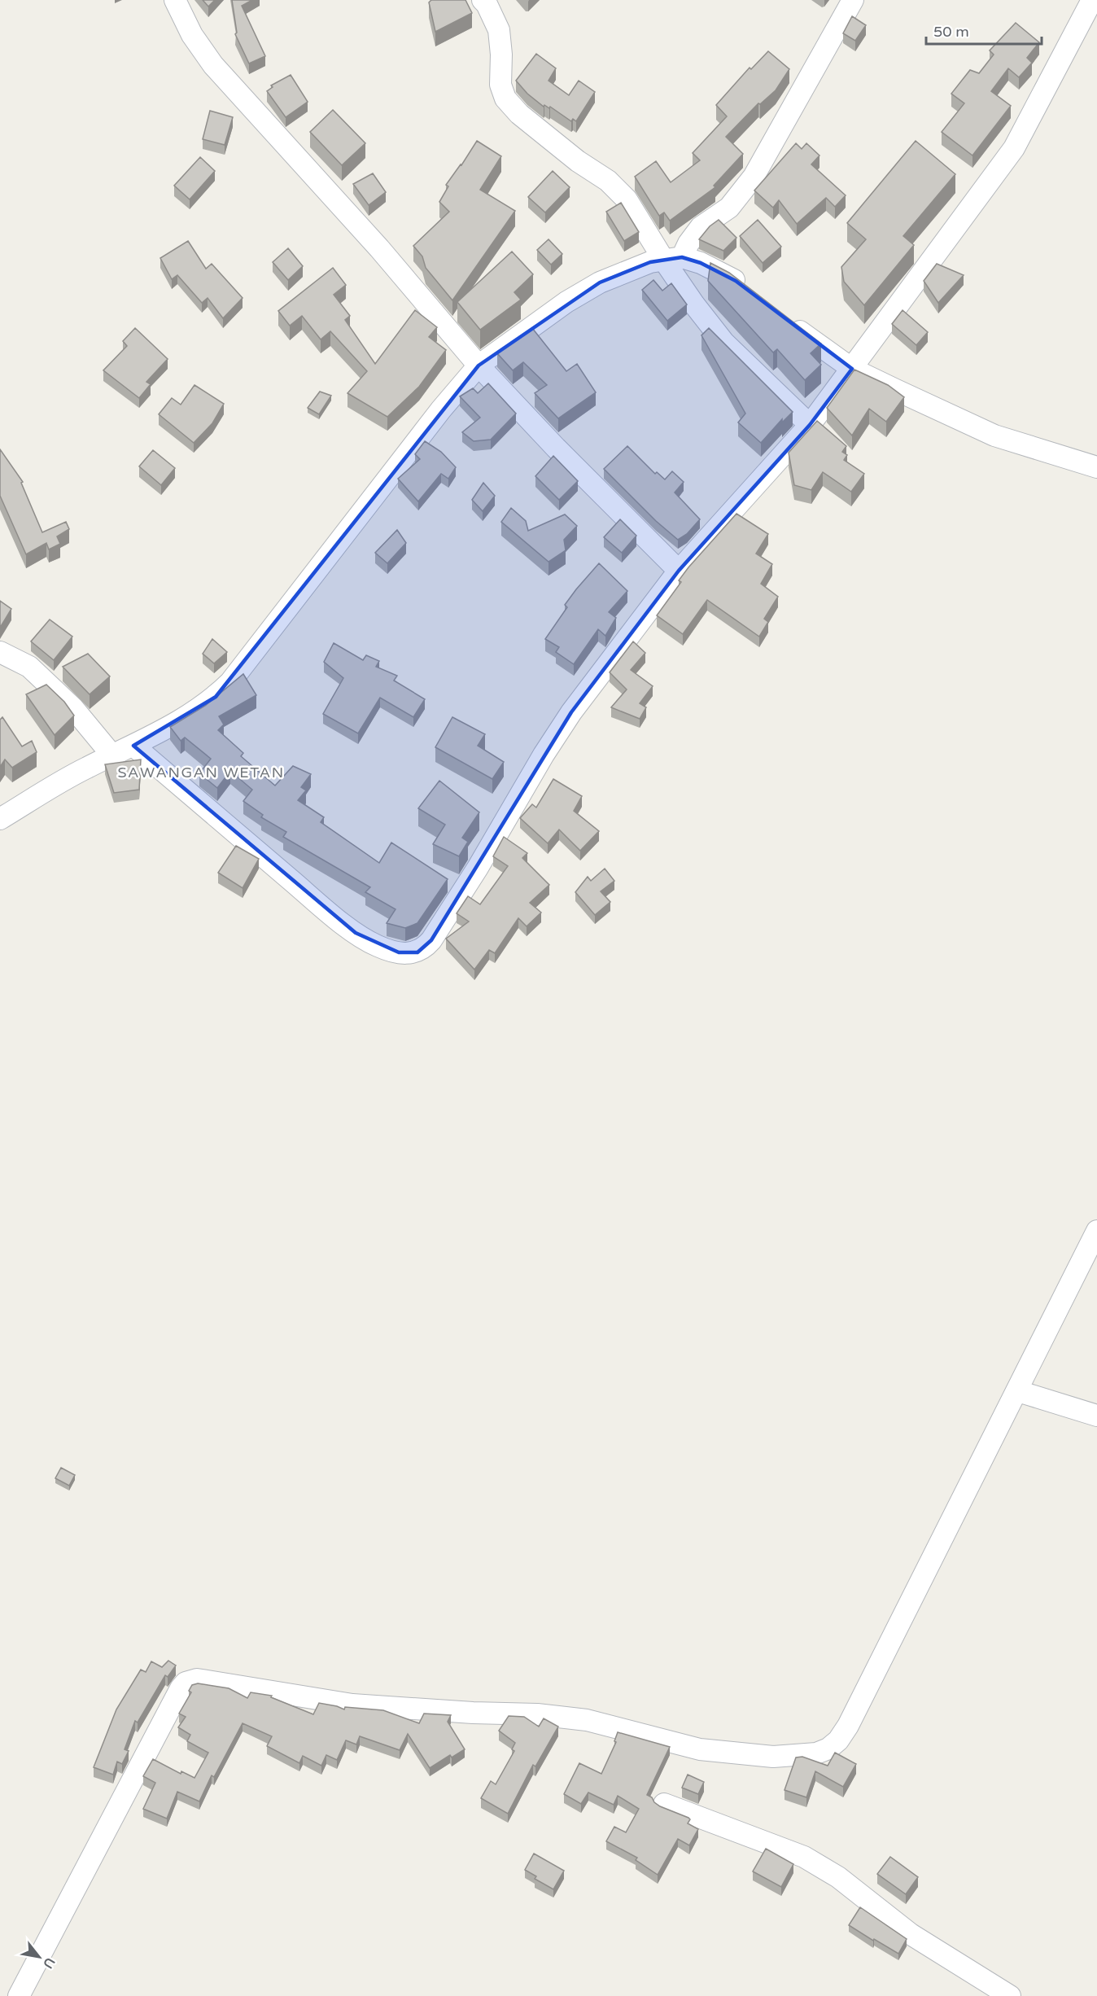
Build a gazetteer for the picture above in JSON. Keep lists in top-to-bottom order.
{
  "districts": ["SAWANGAN WETAN"],
  "scale_bar": "50 m",
  "north": "bottom right"
}
